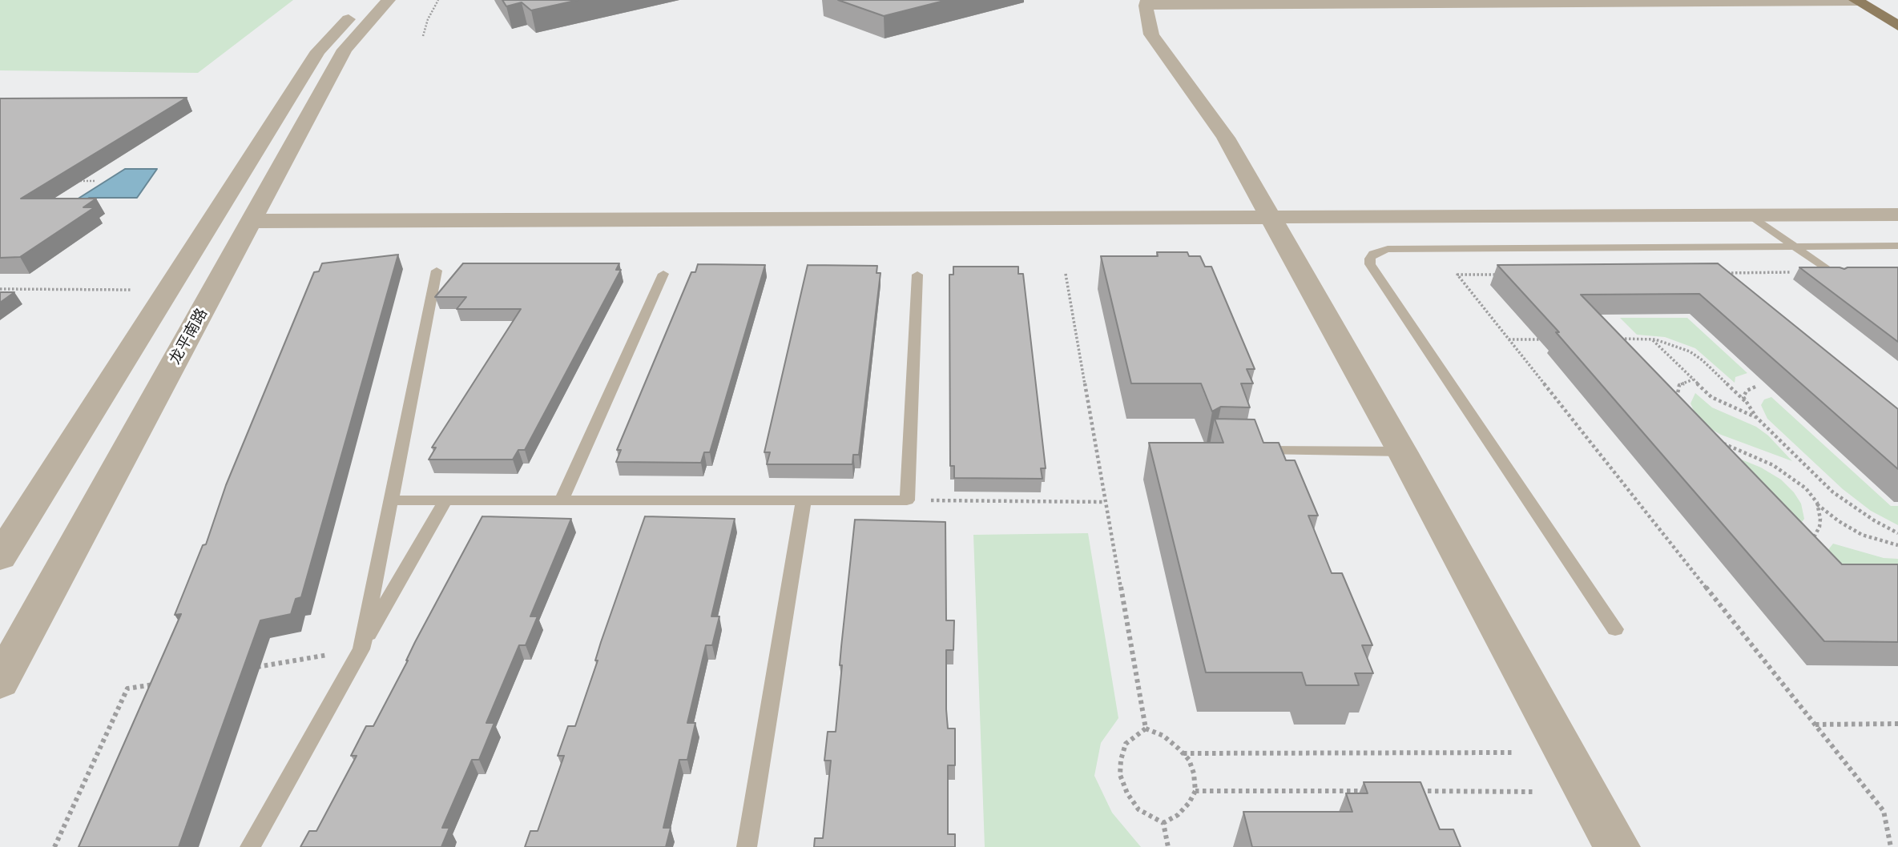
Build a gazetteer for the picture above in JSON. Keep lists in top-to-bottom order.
{
  "streets": {
    "street": ["龙平南路"]
  }
}
